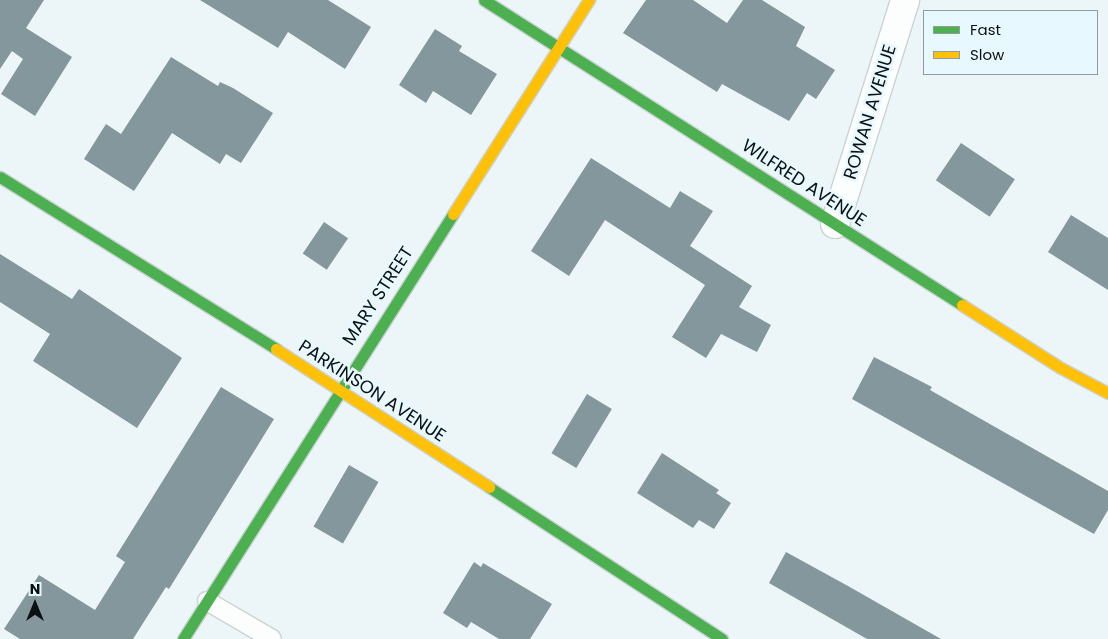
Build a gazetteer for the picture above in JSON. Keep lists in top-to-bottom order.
{
  "streets": {
    "street": [
      "ROWAN AVENUE",
      "WILFRED AVENUE",
      "MARY STREET",
      "PARKINSON AVENUE"
    ]
  },
  "crossings": [
    ["ROWAN AVENUE", "WILFRED AVENUE"],
    ["WILFRED AVENUE", "MARY STREET"],
    ["MARY STREET", "PARKINSON AVENUE"]
  ],
  "legend": ["Fast", "Slow"],
  "north": "top"
}
